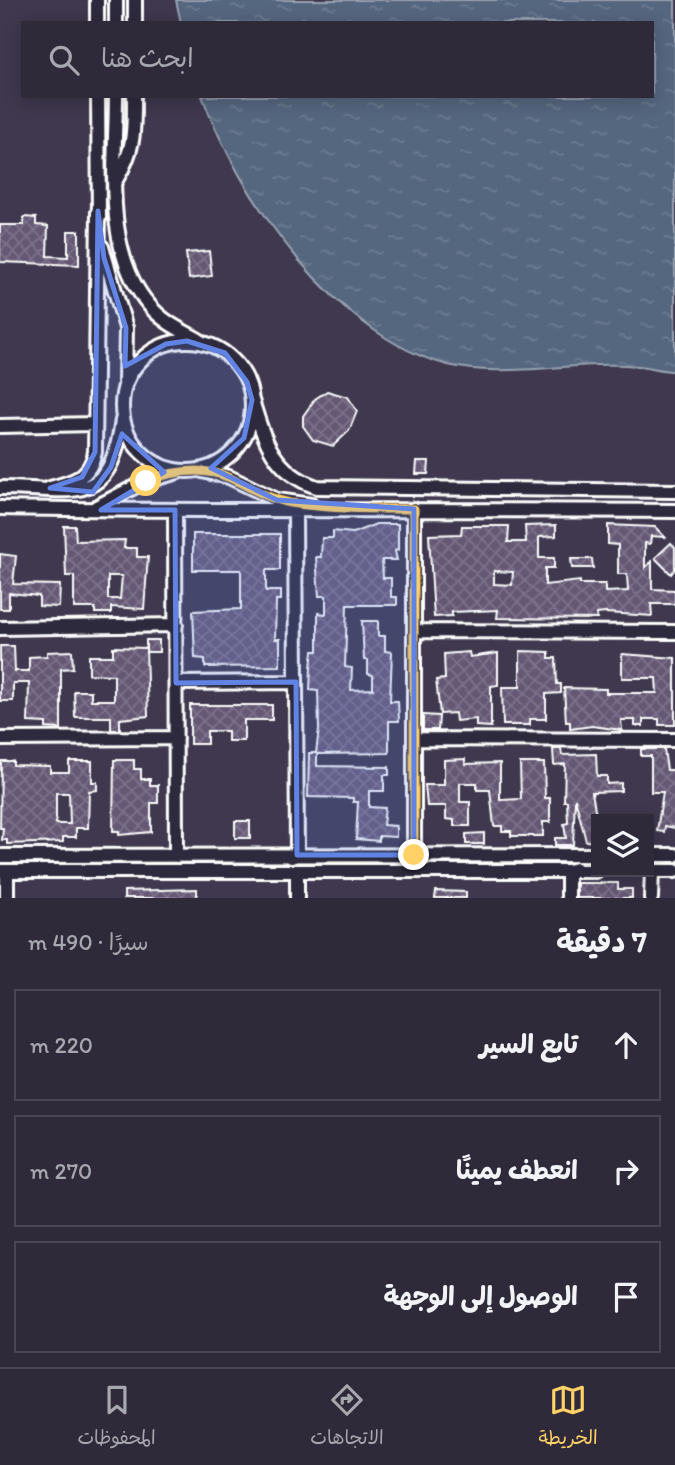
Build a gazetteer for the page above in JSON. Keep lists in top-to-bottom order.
{
  "page": {
    "search": "ابحث هنا",
    "heading": ["7 دقيقة", "سيرًا · 490 m"],
    "list": [
      ["تابع السير", "220 m"],
      ["انعطف يمينًا", "270 m"],
      "الوصول إلى الوجهة"
    ],
    "nav": ["الخريطة", "الاتجاهات", "المحفوظات"]
  }
}
